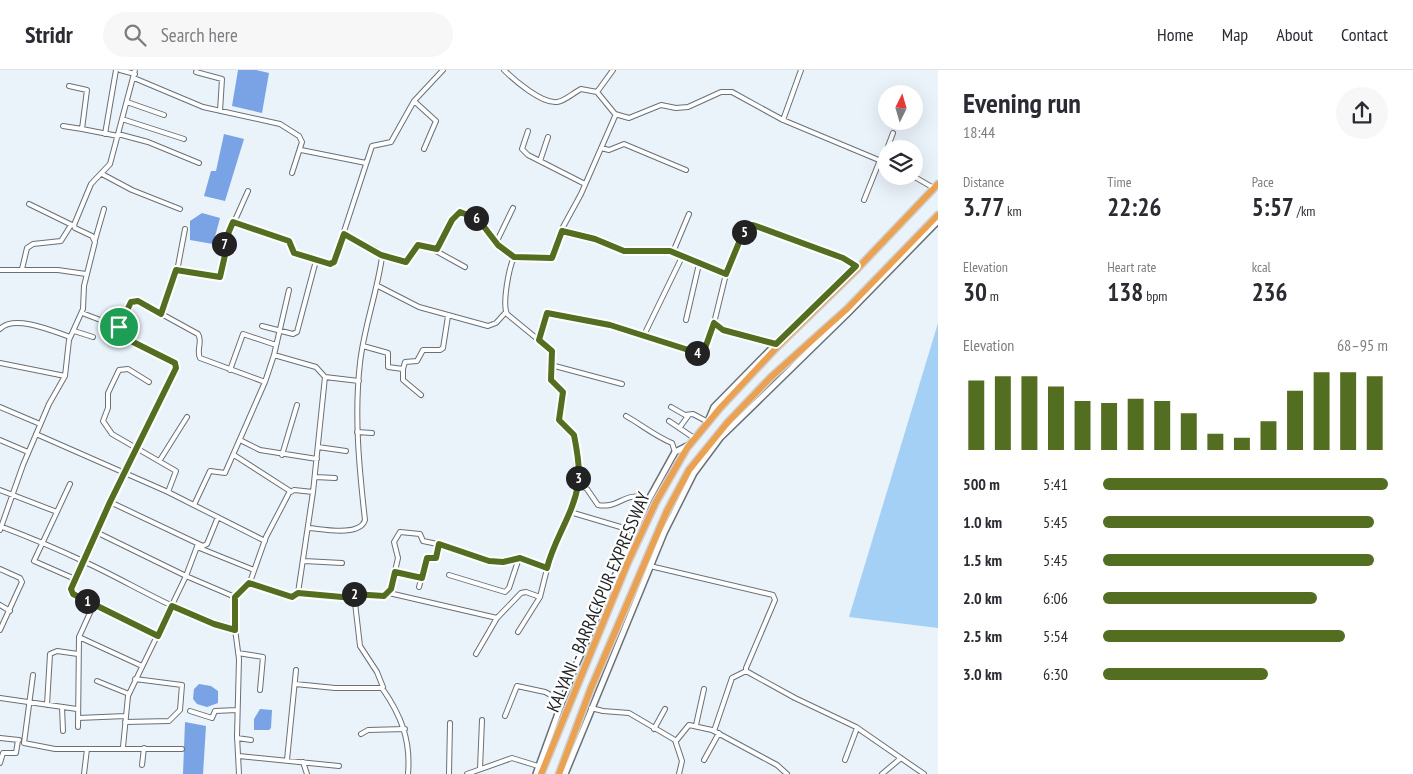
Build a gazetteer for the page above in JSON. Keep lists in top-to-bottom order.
{
  "streets": {
    "highway": ["KALYANI - BARRACKPUR EXPRESSWAY"]
  },
  "north": "top",
  "page": {
    "header": "Stridr",
    "search": "Search here",
    "nav": [
      "Home",
      "Map",
      "About",
      "Contact"
    ],
    "heading": ["Evening run", "18:44"],
    "stats": [
      ["Distance", "3.77 km"],
      ["Time", "22:26"],
      ["Pace", "5:57 /km"],
      ["Elevation", "30 m"],
      ["Heart rate", "138 bpm"],
      ["kcal", "236"]
    ],
    "pins": [
      "6",
      "5",
      "7",
      "4",
      "3",
      "2",
      "1"
    ],
    "chart": ["Elevation", "68–95 m"],
    "list": [
      {
        "name": "500 m",
        "note": "5:41"
      },
      {
        "name": "1.0 km",
        "note": "5:45"
      },
      {
        "name": "1.5 km",
        "note": "5:45"
      },
      {
        "name": "2.0 km",
        "note": "6:06"
      },
      {
        "name": "2.5 km",
        "note": "5:54"
      },
      {
        "name": "3.0 km",
        "note": "6:30"
      }
    ]
  }
}
